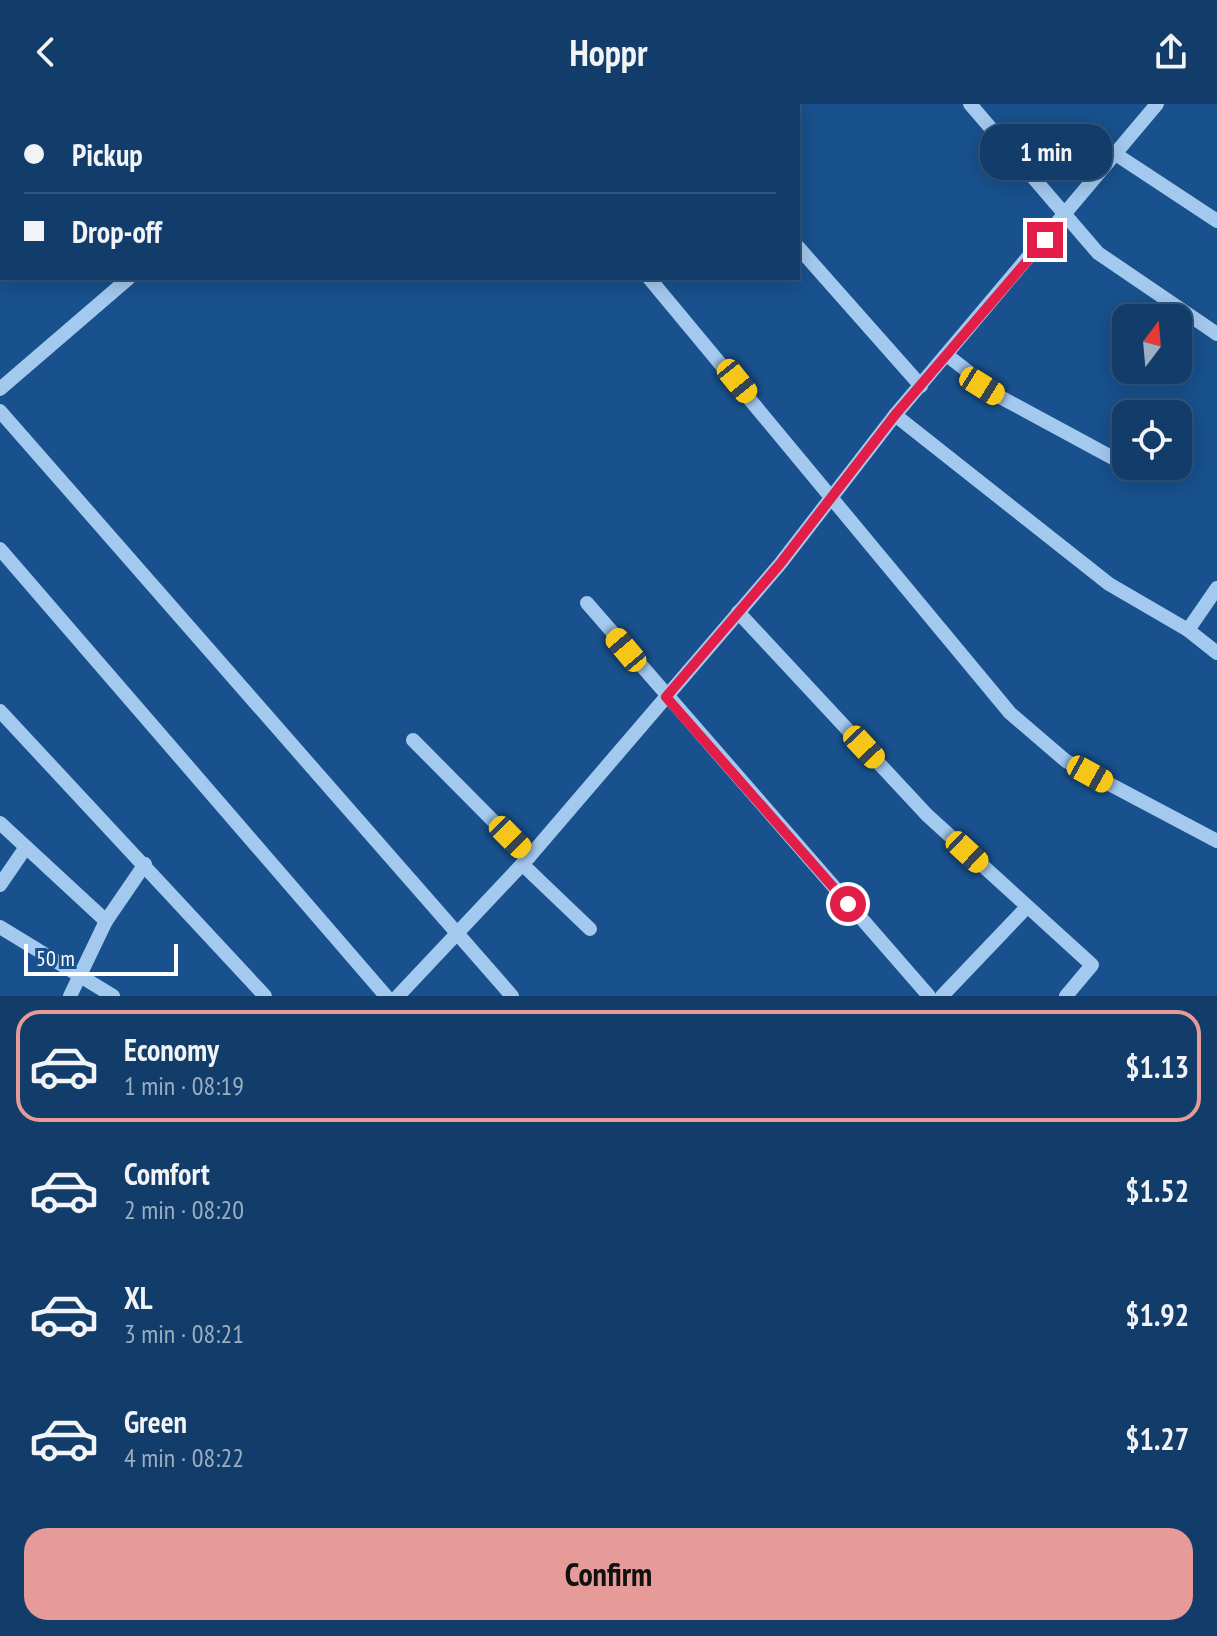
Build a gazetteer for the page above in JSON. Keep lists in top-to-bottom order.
{
  "scale_bar": "50 m",
  "north": "top",
  "page": {
    "header": "Hoppr",
    "banner": ["Pickup", "Drop-off"],
    "bubble": "1 min",
    "scale": "50 m",
    "list": [
      {
        "name": "Economy",
        "note": "1 min · 08:19",
        "value": "$1.13"
      },
      {
        "name": "Comfort",
        "note": "2 min · 08:20",
        "value": "$1.52"
      },
      {
        "name": "XL",
        "note": "3 min · 08:21",
        "value": "$1.92"
      },
      {
        "name": "Green",
        "note": "4 min · 08:22",
        "value": "$1.27"
      }
    ],
    "buttons": "Confirm"
  }
}
